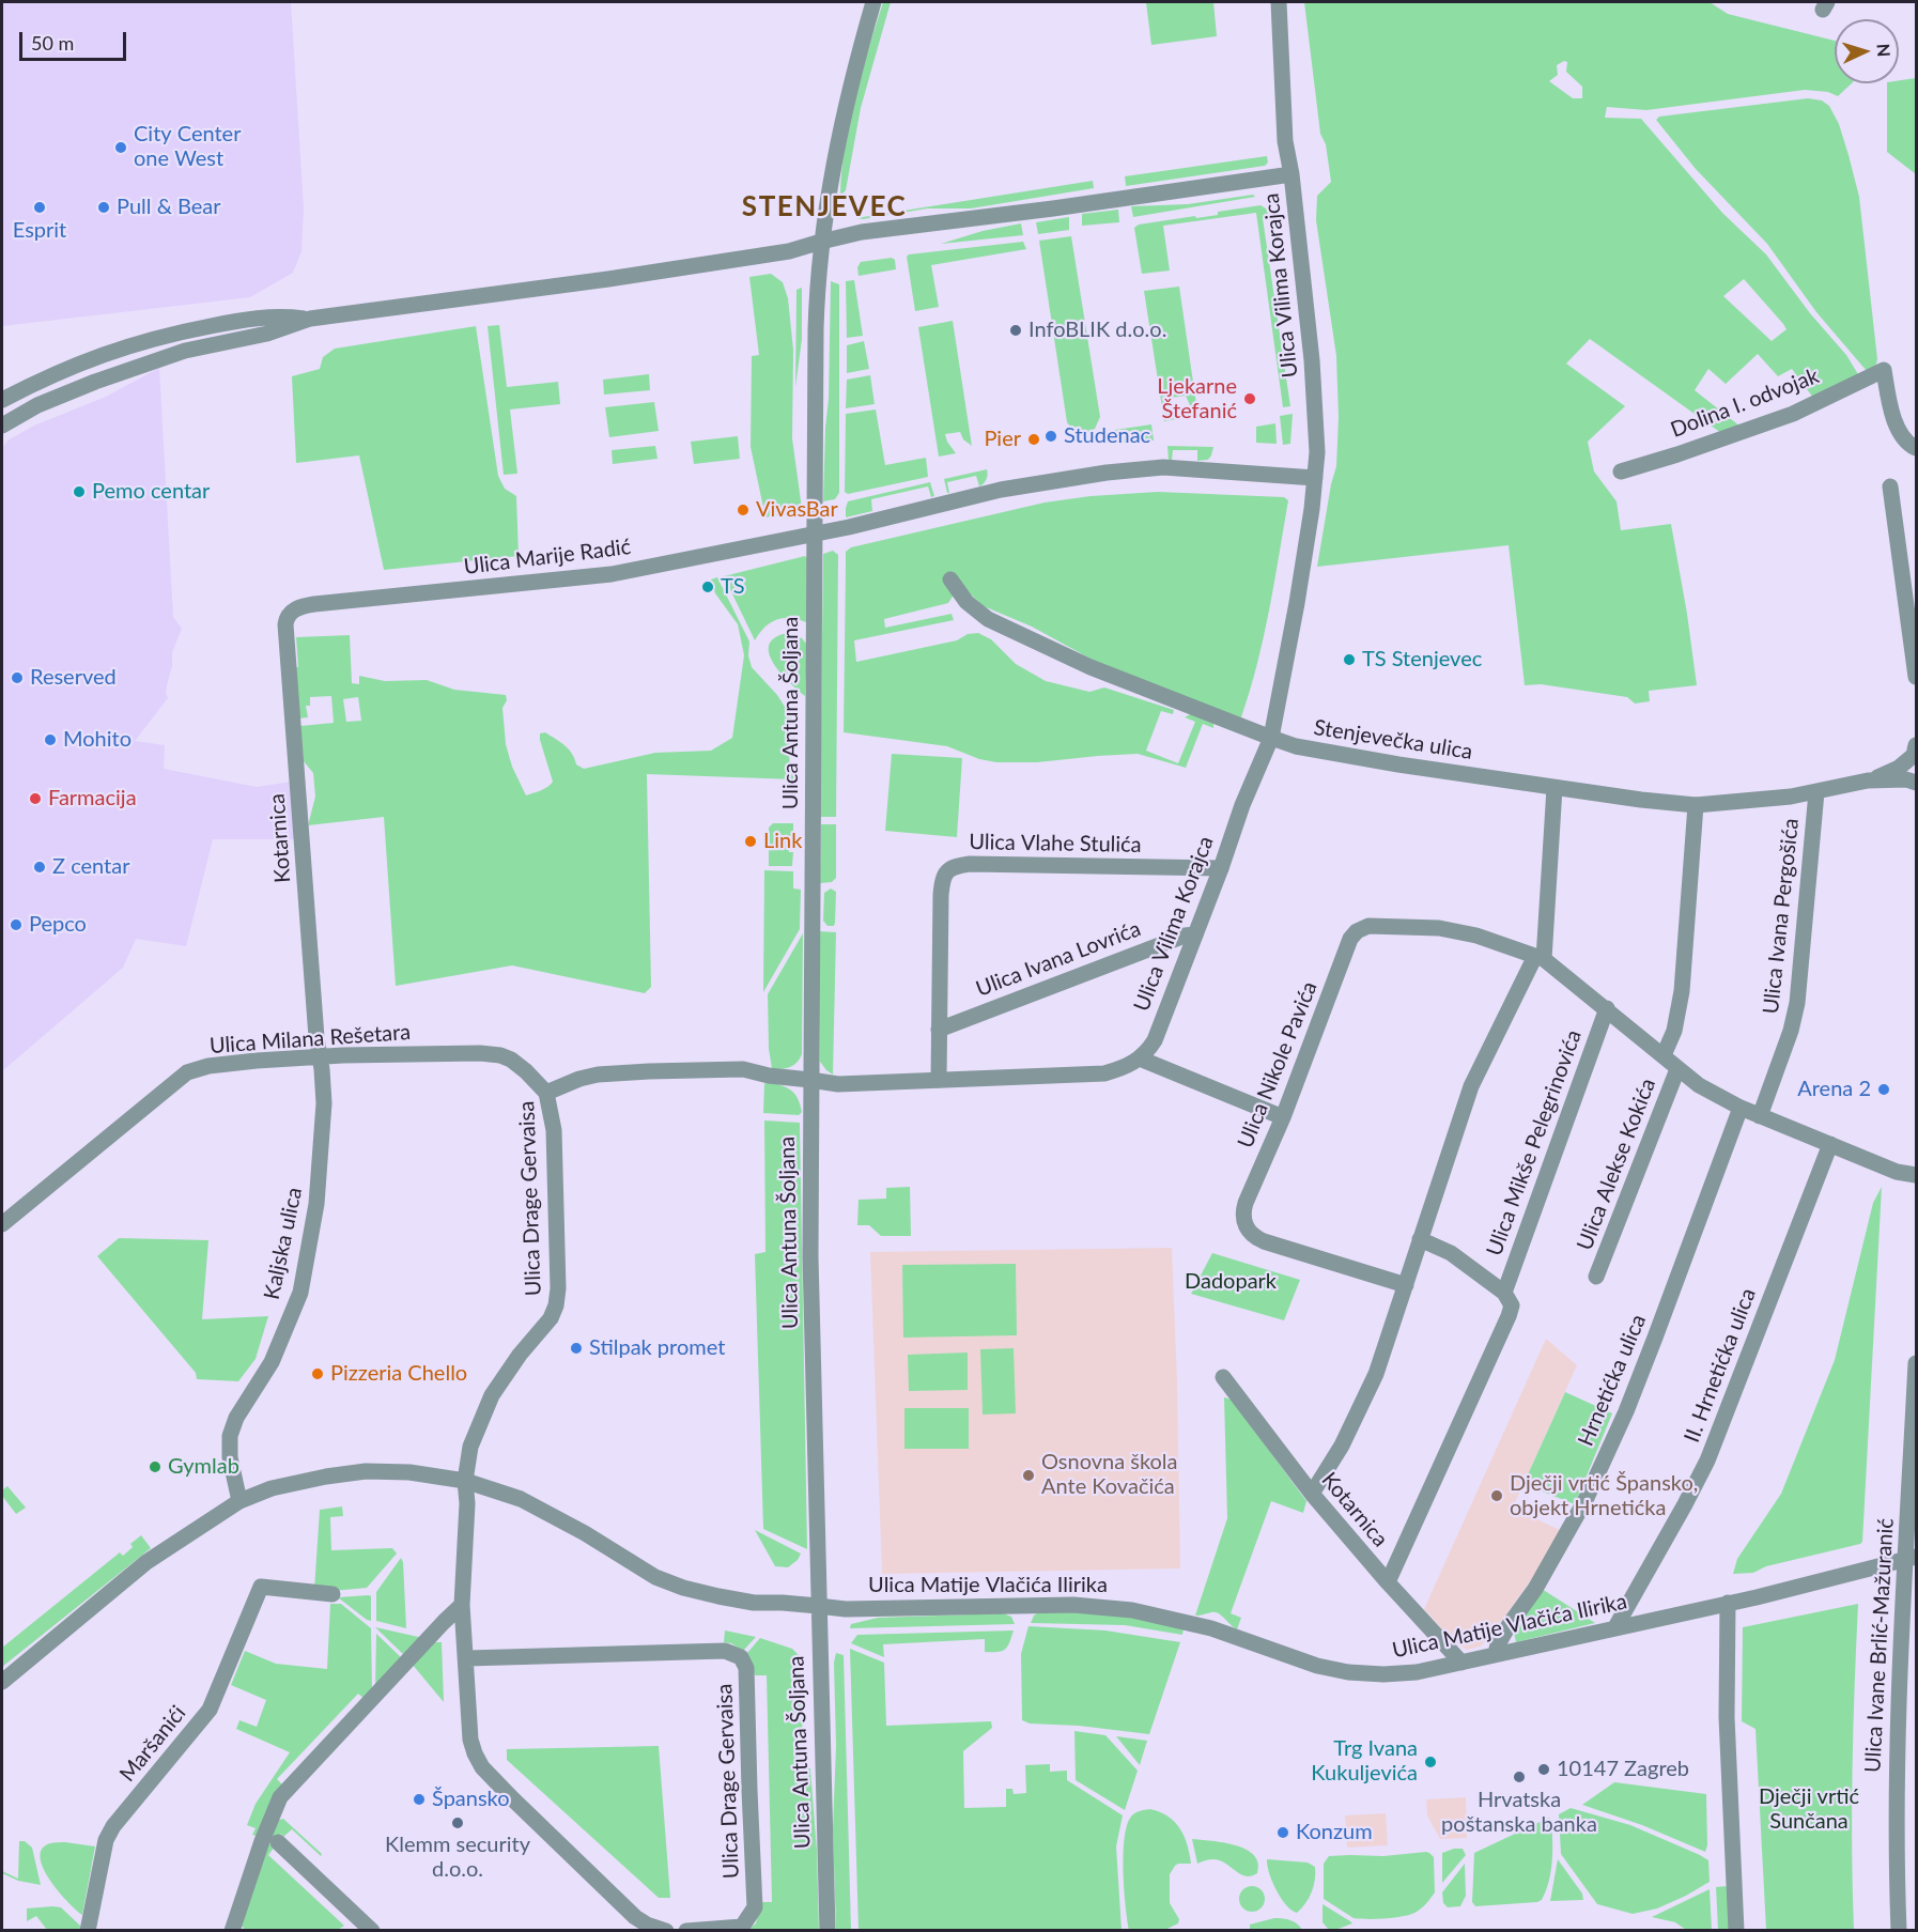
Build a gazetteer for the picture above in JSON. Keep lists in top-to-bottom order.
{
  "streets": {
    "street": [
      "Ulica Vilima Korajca",
      "Dolina I. odvojak",
      "Ulica Marije Radić",
      "Ulica Antuna Šoljana",
      "Stenjevečka ulica",
      "Kotarnica",
      "Ulica Vlahe Stulića",
      "Ulica Ivana Pergošića",
      "Ulica Ivana Lovrića",
      "Ulica Milana Rešetara",
      "Ulica Nikole Pavića",
      "Ulica Mikše Pelegrinovića",
      "Ulica Alekse Kokića",
      "Ulica Drage Gervaisa",
      "Kaljska ulica",
      "II. Hrnetićka ulica",
      "Hrnetićka ulica",
      "Ulica Matije Vlačića Ilirika",
      "Ulica Ivane Brlić-Mažuranić",
      "Maršanići"
    ]
  },
  "crossings": [
    ["Ulica Vilima Korajca", "Ulica Antuna Šoljana"],
    ["Ulica Vilima Korajca", "Stenjevečka ulica"],
    ["Ulica Vilima Korajca", "Ulica Vlahe Stulića"],
    ["Ulica Vilima Korajca", "Ulica Ivana Lovrića"],
    ["Ulica Vilima Korajca", "Ulica Drage Gervaisa"],
    ["Ulica Marije Radić", "Ulica Antuna Šoljana"],
    ["Ulica Marije Radić", "Kotarnica"],
    ["Ulica Antuna Šoljana", "Ulica Drage Gervaisa"],
    ["Ulica Antuna Šoljana", "Ulica Matije Vlačića Ilirika"],
    ["Stenjevečka ulica", "Ulica Ivana Pergošića"],
    ["Kotarnica", "Ulica Milana Rešetara"],
    ["Kotarnica", "Ulica Mikše Pelegrinovića"],
    ["Kotarnica", "Kaljska ulica"],
    ["Kotarnica", "Ulica Matije Vlačića Ilirika"],
    ["Ulica Vlahe Stulića", "Ulica Ivana Lovrića"],
    ["Ulica Ivana Pergošića", "Ulica Nikole Pavića"],
    ["Ulica Milana Rešetara", "Ulica Drage Gervaisa"],
    ["Ulica Milana Rešetara", "Kaljska ulica"],
    ["Ulica Nikole Pavića", "Ulica Mikše Pelegrinovića"],
    ["Ulica Nikole Pavića", "Ulica Alekse Kokića"],
    ["Ulica Nikole Pavića", "II. Hrnetićka ulica"],
    ["Ulica Nikole Pavića", "Hrnetićka ulica"],
    ["Ulica Drage Gervaisa", "Ulica Matije Vlačića Ilirika"],
    ["Kaljska ulica", "Ulica Matije Vlačića Ilirika"],
    ["II. Hrnetićka ulica", "Ulica Matije Vlačića Ilirika"],
    ["Hrnetićka ulica", "Ulica Matije Vlačića Ilirika"],
    ["Ulica Matije Vlačića Ilirika", "Ulica Ivane Brlić-Mažuranić"]
  ],
  "districts": ["STENJEVEC"],
  "parks": ["Dadopark", "Dječji vrtić Sunčana"],
  "places": [
    "City Center one West",
    "Esprit",
    "Pull & Bear",
    "InfoBLIK d.o.o.",
    "Ljekarne Štefanić",
    "Studenac",
    "Pier",
    "Pemo centar",
    "VivasBar",
    "TS",
    "TS Stenjevec",
    "Reserved",
    "Mohito",
    "Farmacija",
    "Link",
    "Z centar",
    "Pepco",
    "Arena 2",
    "Stilpak promet",
    "Pizzeria Chello",
    "Gymlab",
    "Osnovna škola Ante Kovačića",
    "Dječji vrtić Špansko, objekt Hrnetićka",
    "Trg Ivana Kukuljevića",
    "10147 Zagreb",
    "Hrvatska poštanska banka",
    "Špansko",
    "Klemm security d.o.o.",
    "Konzum"
  ],
  "scale_bar": "50 m",
  "north": "right"
}
